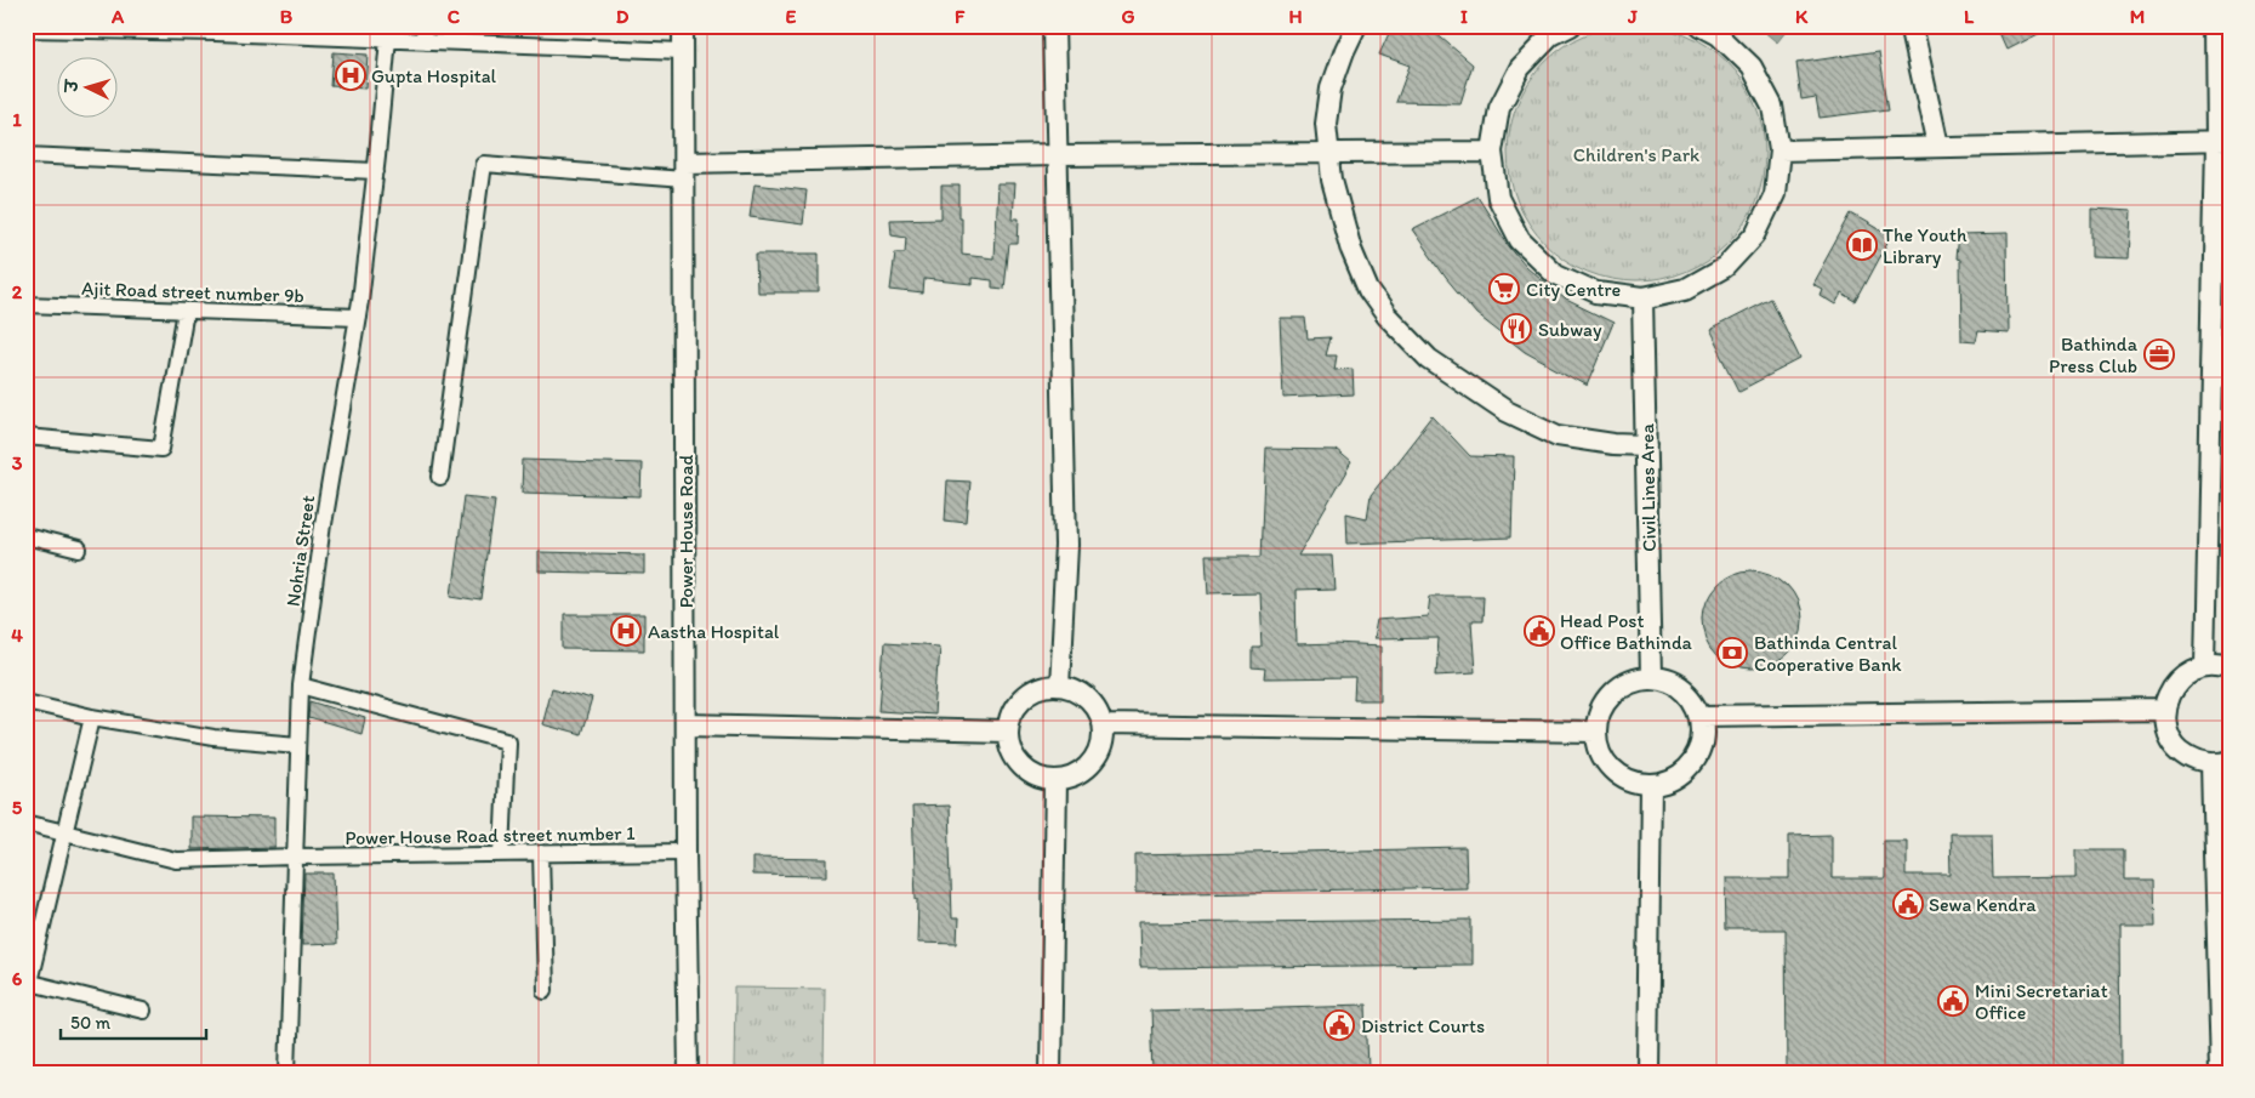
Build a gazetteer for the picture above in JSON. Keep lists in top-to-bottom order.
{
  "streets": {
    "street": [
      "Ajit Road street number 9b",
      "Civil Lines Area",
      "Power House Road",
      "Nohria Street",
      "Power House Road street number 1"
    ]
  },
  "crossings": [
    ["Ajit Road street number 9b", "Nohria Street"],
    ["Power House Road", "Power House Road street number 1"],
    ["Nohria Street", "Power House Road street number 1"]
  ],
  "parks": ["Children's Park"],
  "places": {
    "hospital": ["Gupta Hospital", "Aastha Hospital"],
    "library": ["The Youth Library"],
    "supermarket": ["City Centre"],
    "restaurant": ["Subway"],
    "office": ["Bathinda Press Club"],
    "public building": [
      "Head Post Office Bathinda",
      "Sewa Kendra",
      "Mini Secretariat Office",
      "District Courts"
    ],
    "bank": ["Bathinda Central Cooperative Bank"]
  },
  "scale_bar": "50 m",
  "north": "left",
  "grid": {
    "columns": [
      "A",
      "B",
      "C",
      "D",
      "E",
      "F",
      "G",
      "H",
      "I",
      "J",
      "K",
      "L",
      "M"
    ],
    "rows": [
      "1",
      "2",
      "3",
      "4",
      "5",
      "6"
    ]
  }
}
